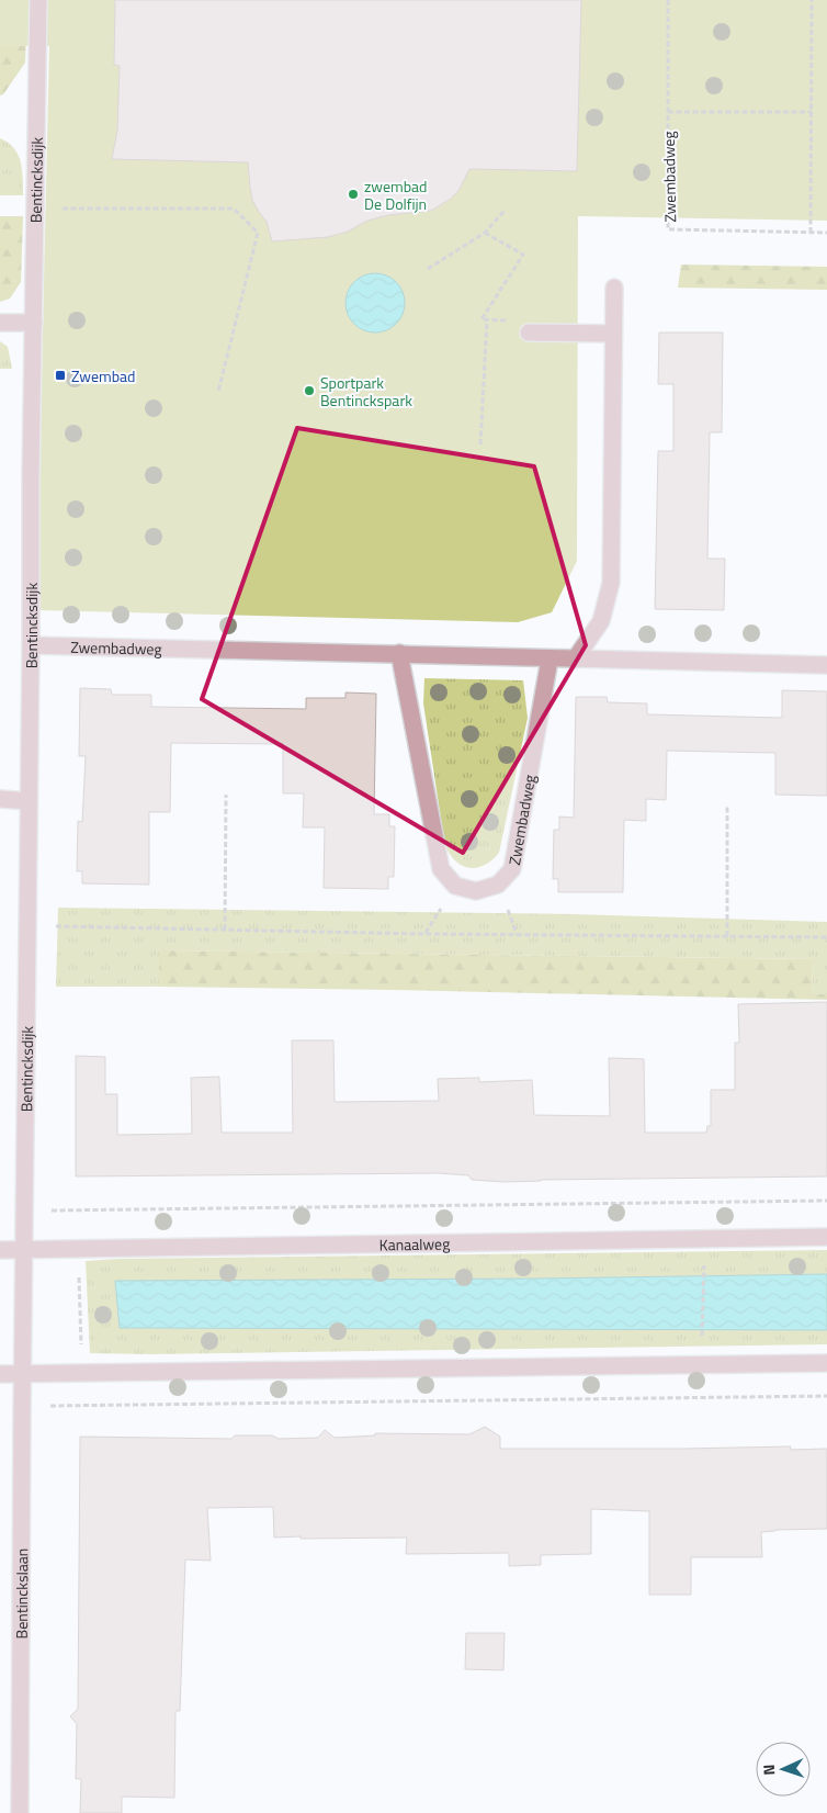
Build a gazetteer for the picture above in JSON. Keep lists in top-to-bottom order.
{
  "streets": {
    "street": [
      "Zwembadweg",
      "Bentincksdijk",
      "Kanaalweg",
      "Bentinckslaan"
    ]
  },
  "crossings": [
    ["Zwembadweg", "Bentincksdijk"],
    ["Bentincksdijk", "Kanaalweg"],
    ["Bentincksdijk", "Bentinckslaan"]
  ],
  "places": {
    "other": ["zwembad De Dolfijn", "Sportpark Bentinckspark"],
    "transit": ["Zwembad"]
  },
  "north": "left"
}
